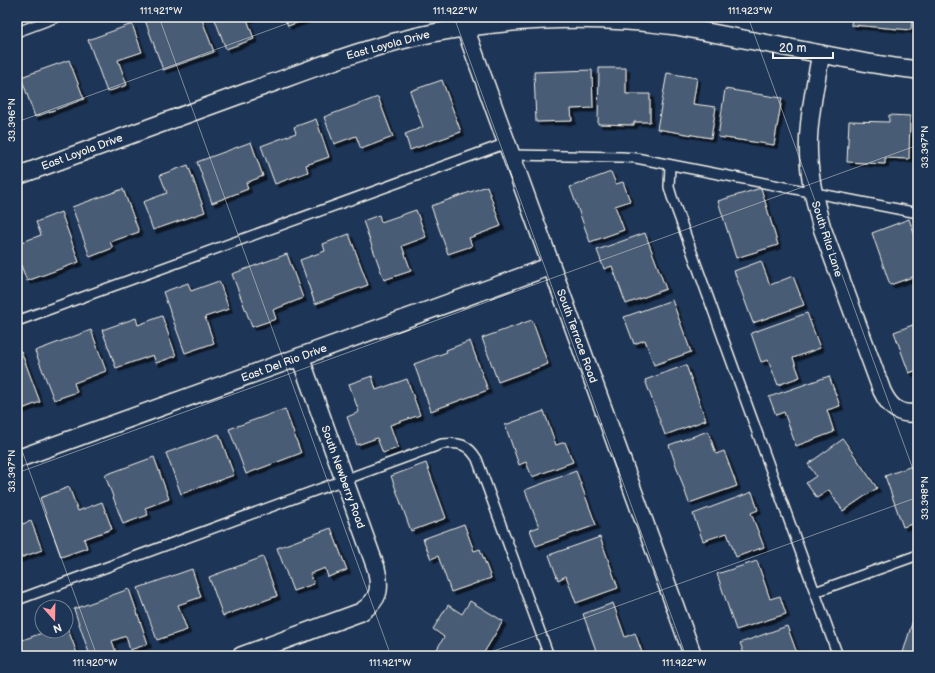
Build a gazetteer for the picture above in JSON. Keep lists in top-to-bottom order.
{
  "streets": {
    "street": [
      "East Loyola Drive",
      "South Rita Lane",
      "South Terrace Road",
      "East Del Rio Drive",
      "South Newberry Road"
    ]
  },
  "crossings": [
    ["East Loyola Drive", "South Rita Lane"],
    ["East Loyola Drive", "South Terrace Road"],
    ["South Terrace Road", "East Del Rio Drive"],
    ["East Del Rio Drive", "South Newberry Road"]
  ],
  "scale_bar": "20 m",
  "north": "bottom",
  "coordinates": [
    "111.921°W",
    "111.922°W",
    "111.923°W",
    "33.396°N",
    "33.397°N",
    "33.398°N",
    "111.920°W"
  ]
}
